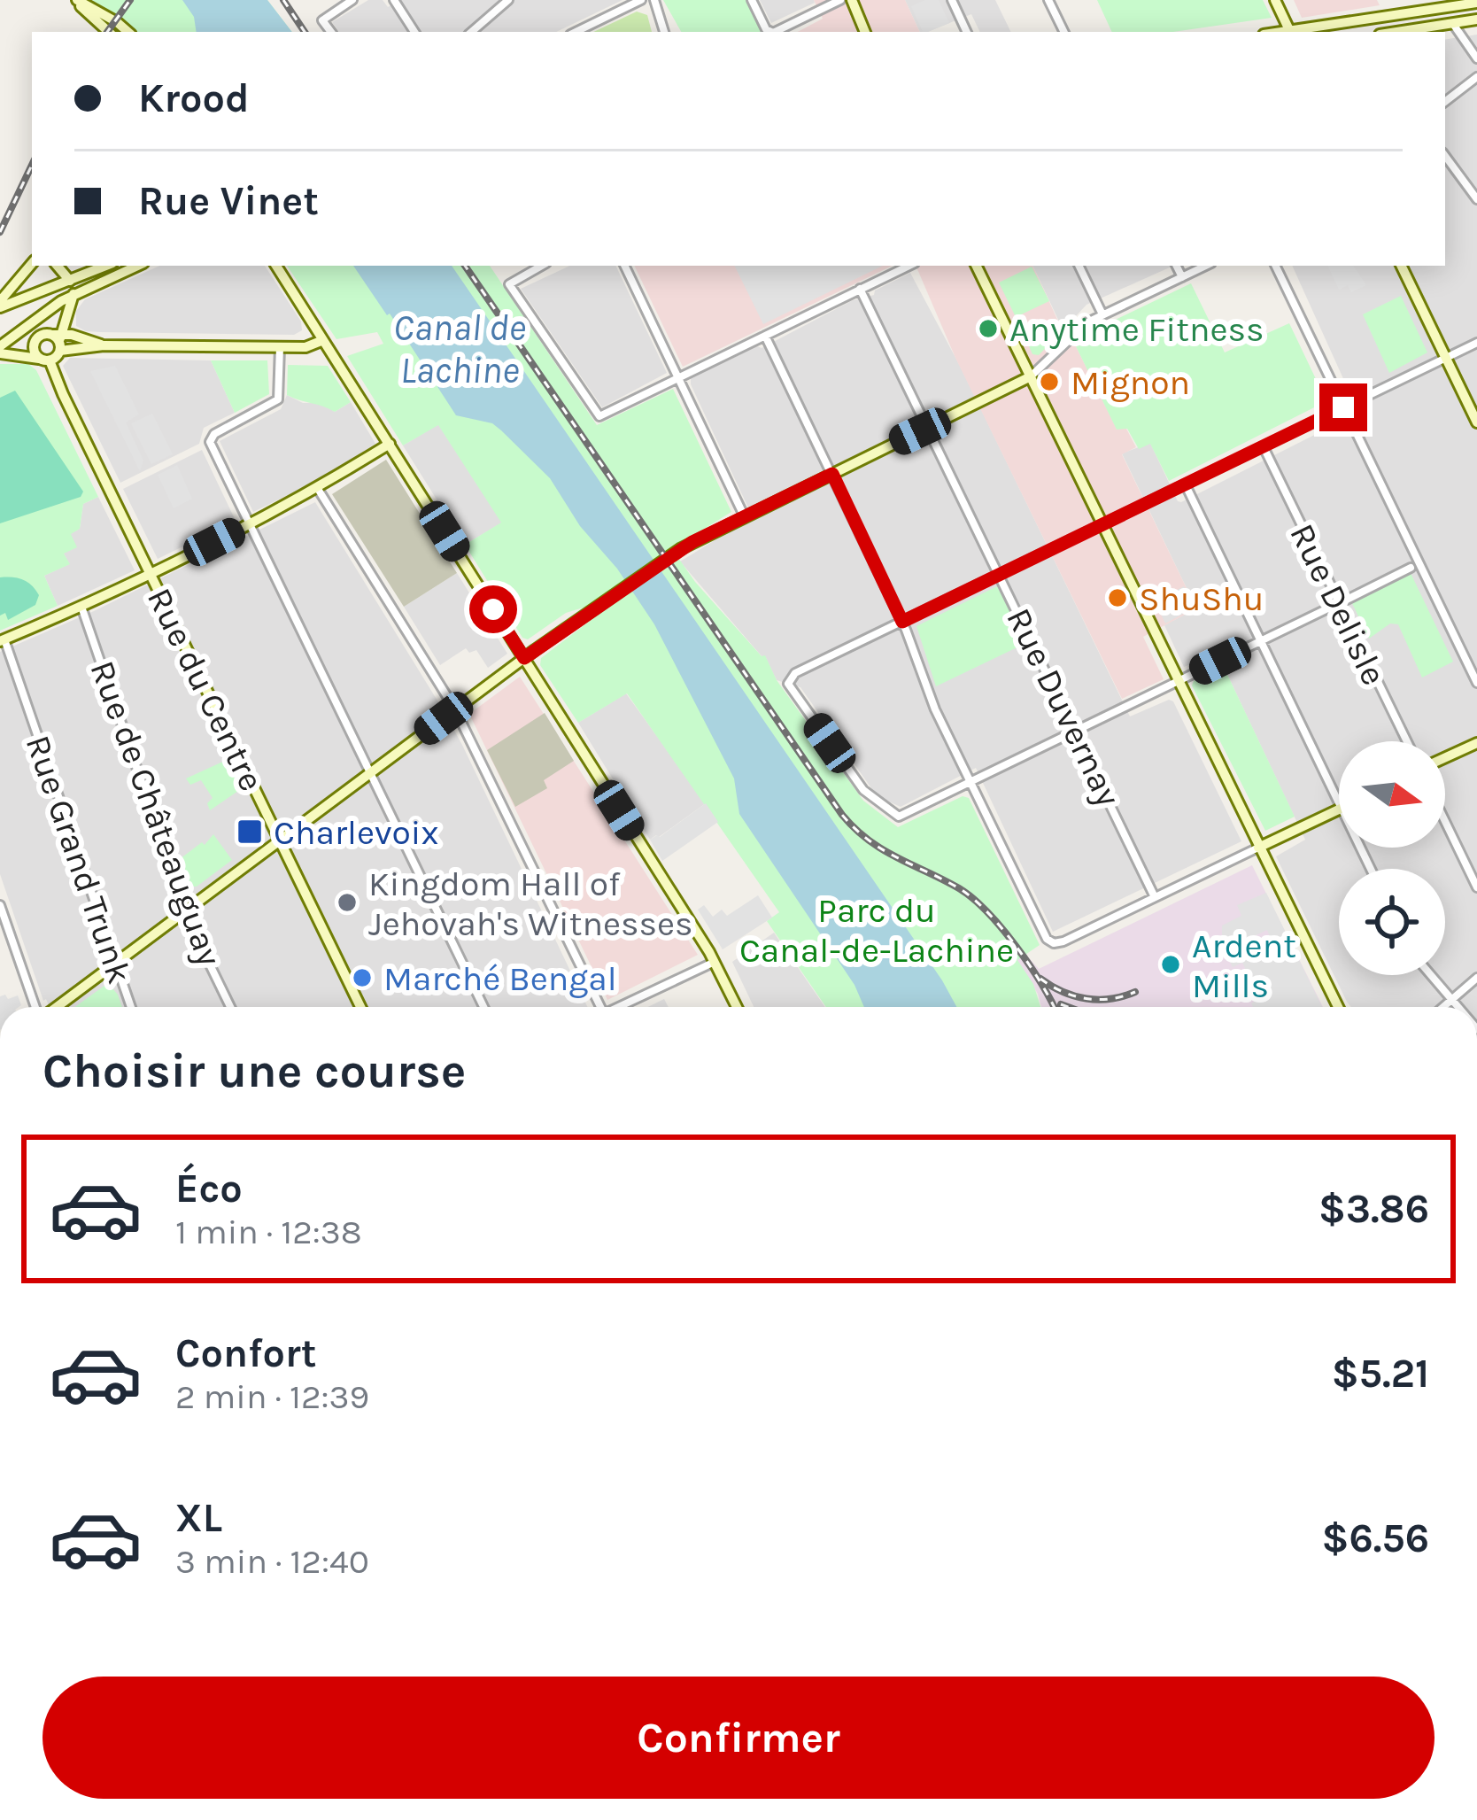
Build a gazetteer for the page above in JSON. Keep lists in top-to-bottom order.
{
  "streets": {
    "street": [
      "Rue Delisle",
      "Rue du Centre",
      "Rue Duvernay",
      "Rue de Châteauguay",
      "Rue Grand Trunk"
    ]
  },
  "water": ["Canal de Lachine"],
  "parks": ["Parc du Canal-de-Lachine"],
  "places": {
    "other": [
      "Anytime Fitness",
      "Mignon",
      "ShuShu",
      "Kingdom Hall of Jehovah's Witnesses",
      "Ardent Mills",
      "Marché Bengal"
    ],
    "transit": ["Charlevoix"]
  },
  "north": "right",
  "page": {
    "banner": ["Krood", "Rue Vinet"],
    "heading": "Choisir une course",
    "list": [
      {
        "name": "Éco",
        "note": "1 min · 12:38",
        "value": "$3.86"
      },
      {
        "name": "Confort",
        "note": "2 min · 12:39",
        "value": "$5.21"
      },
      {
        "name": "XL",
        "note": "3 min · 12:40",
        "value": "$6.56"
      }
    ],
    "buttons": "Confirmer"
  }
}
